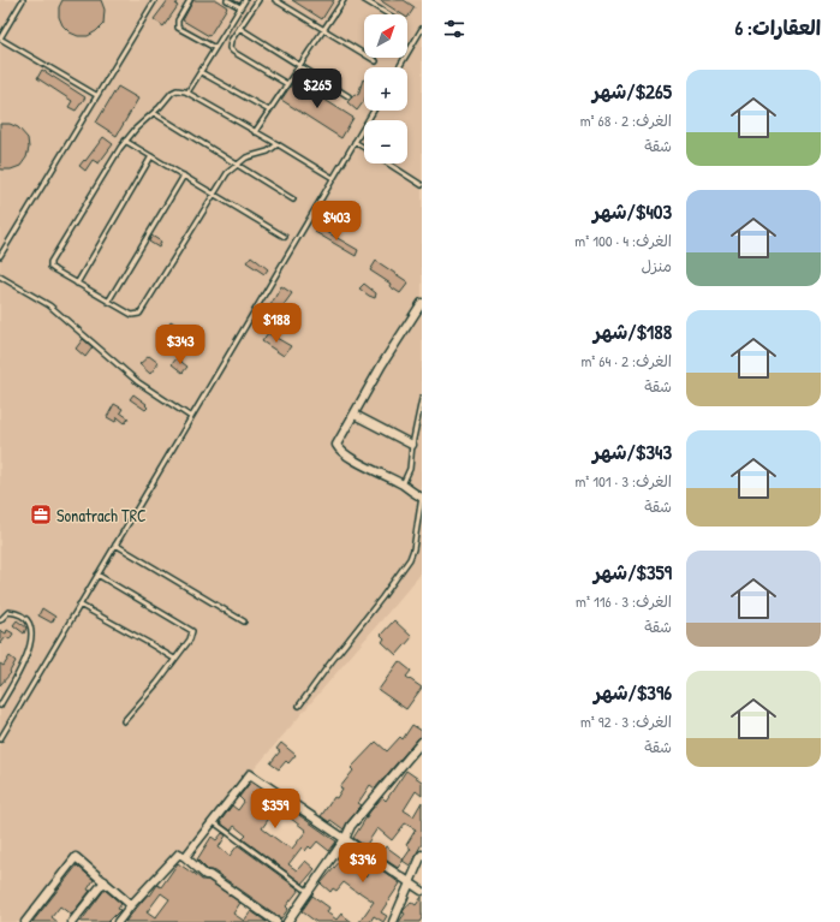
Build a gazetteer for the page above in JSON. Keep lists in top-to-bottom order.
{
  "places": {
    "office": ["Sonatrach TRC"]
  },
  "north": "top right",
  "page": {
    "heading": "العقارات: 6",
    "map_buttons": ["+", "−"],
    "list": [
      {
        "name": "$265/شهر",
        "note": "الغرف: 2 · 68 m² · شقة"
      },
      {
        "name": "$403/شهر",
        "note": "الغرف: 4 · 100 m² · منزل"
      },
      {
        "name": "$188/شهر",
        "note": "الغرف: 2 · 64 m² · شقة"
      },
      {
        "name": "$343/شهر",
        "note": "الغرف: 3 · 101 m² · شقة"
      },
      {
        "name": "$359/شهر",
        "note": "الغرف: 3 · 116 m² · شقة"
      },
      {
        "name": "$396/شهر",
        "note": "الغرف: 3 · 92 m² · شقة"
      }
    ],
    "price": [
      "$265",
      "$403",
      "$188",
      "$343",
      "$359",
      "$396"
    ]
  }
}
